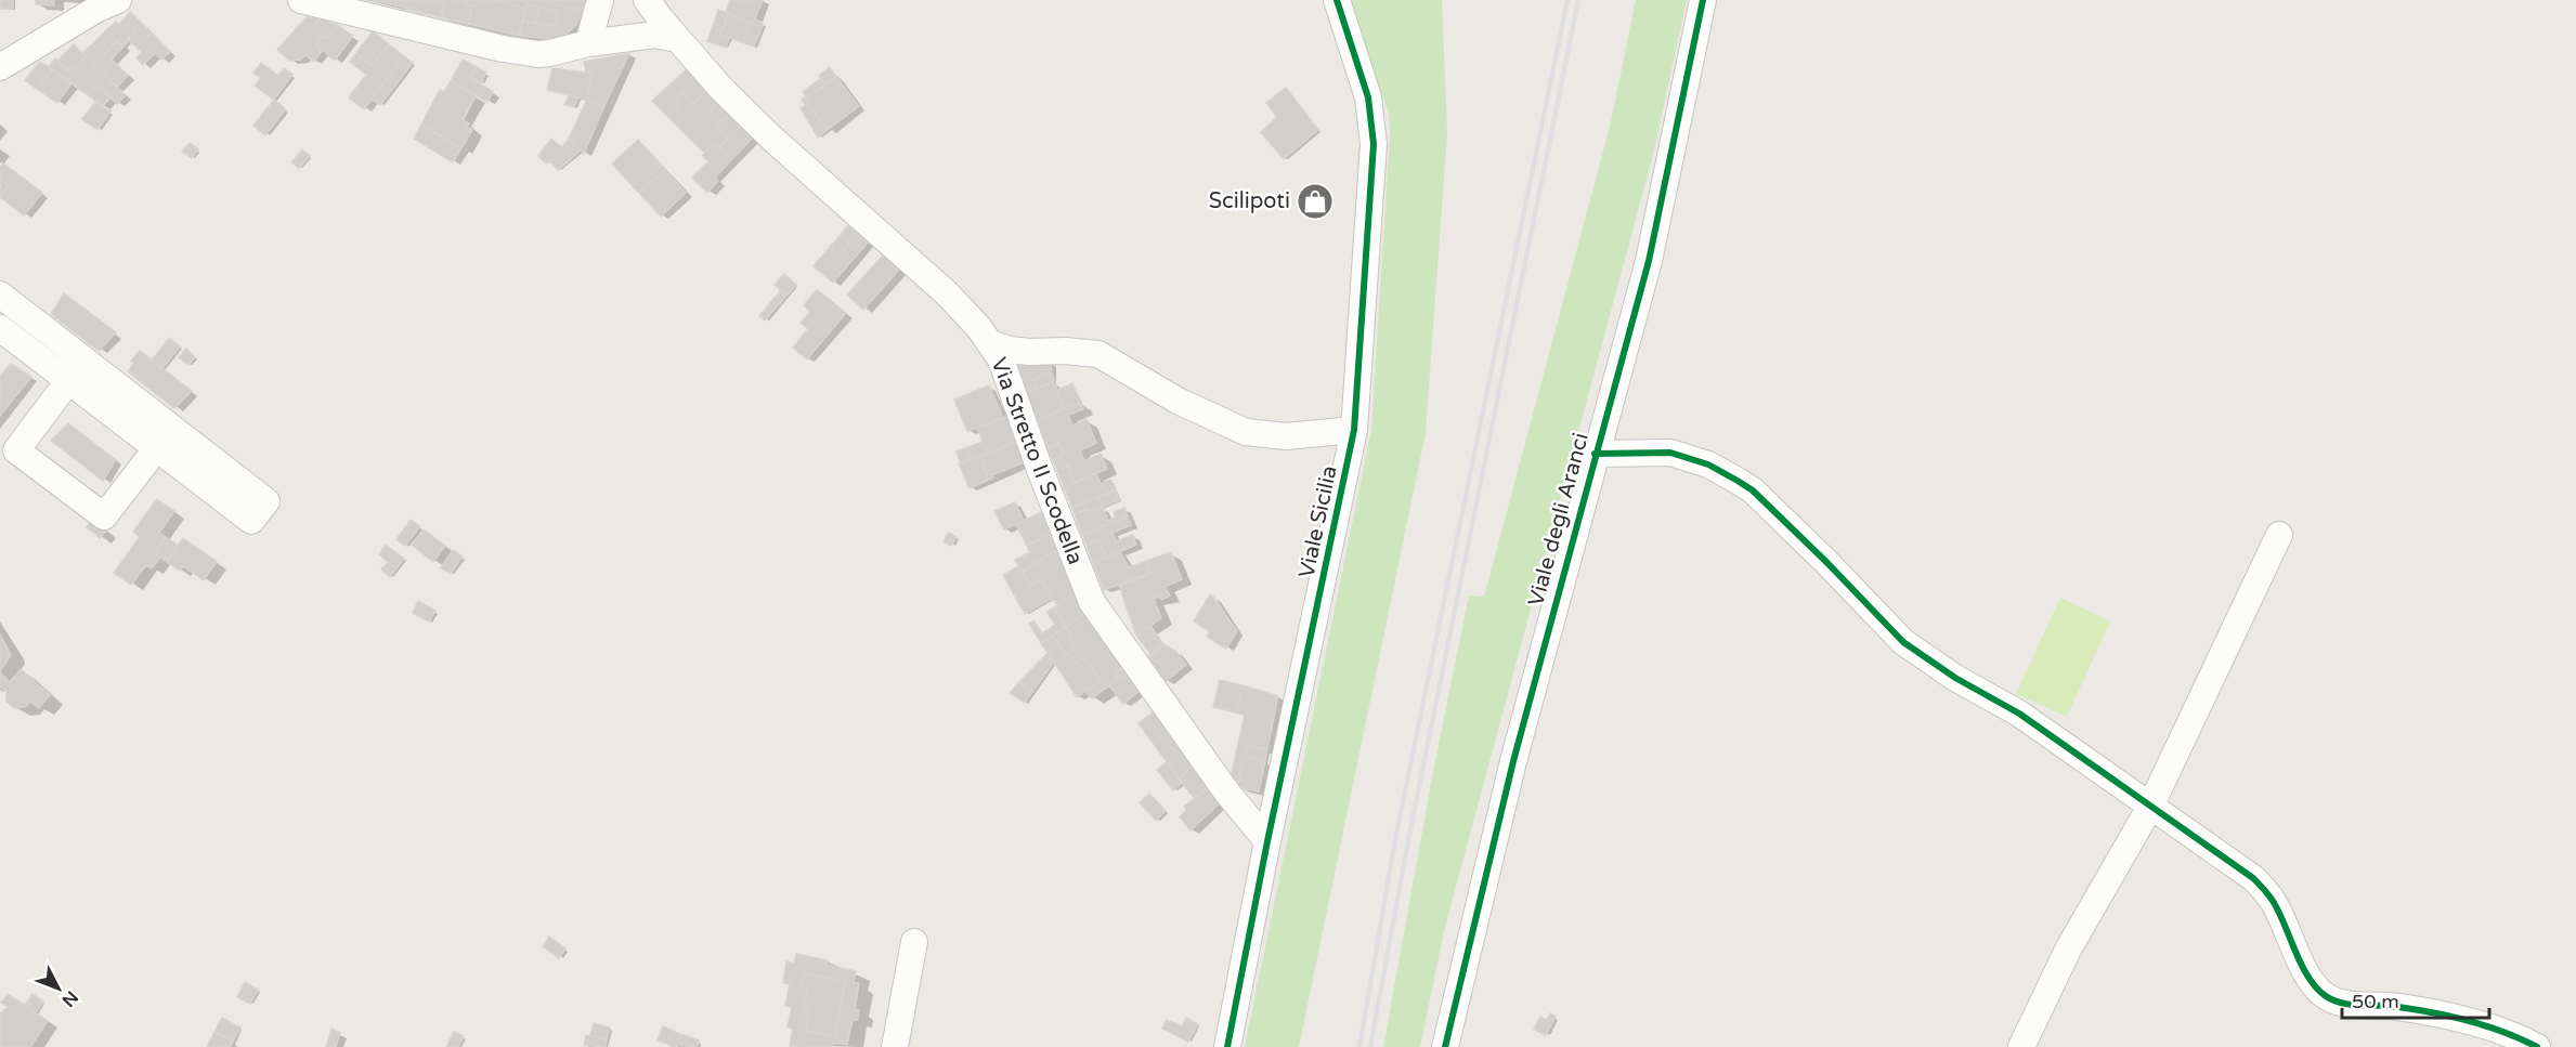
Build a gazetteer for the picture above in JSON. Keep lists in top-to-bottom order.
{
  "streets": {
    "street": ["Via Stretto II Scodella", "Viale degli Aranci", "Viale Sicilia"]
  },
  "crossings": [
    ["Via Stretto II Scodella", "Viale Sicilia"]
  ],
  "places": {
    "shop": ["Scilipoti"]
  },
  "scale_bar": "50 m",
  "north": "bottom right"
}
